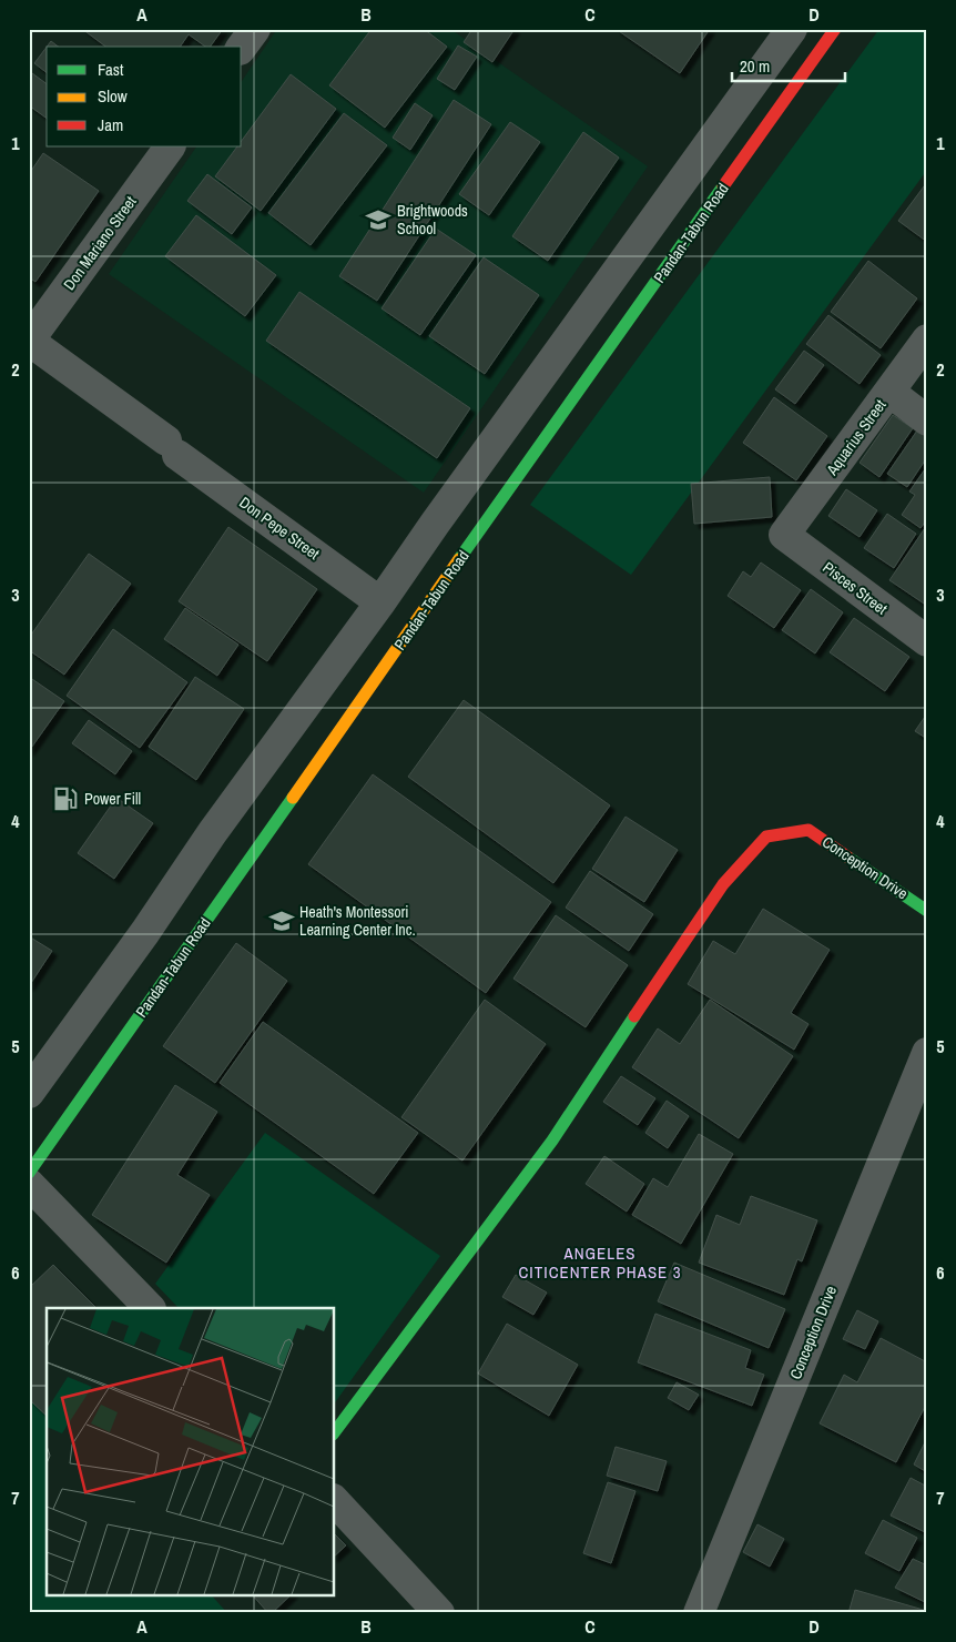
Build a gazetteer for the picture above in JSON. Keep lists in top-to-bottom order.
{
  "streets": {
    "street": [
      "Pandan-Tabun Road",
      "Don Mariano Street",
      "Aquarius Street",
      "Don Pepe Street",
      "Pisces Street",
      "Conception Drive"
    ]
  },
  "crossings": [
    ["Don Mariano Street", "Don Pepe Street"],
    ["Aquarius Street", "Pisces Street"]
  ],
  "districts": ["ANGELES CITICENTER PHASE 3"],
  "places": {
    "school or university": ["Brightwoods School", "Heath's Montessori Learning Center Inc."],
    "fuel station": ["Power Fill"]
  },
  "legend": ["Fast", "Slow", "Jam"],
  "scale_bar": "20 m",
  "grid": {
    "columns": [
      "A",
      "B",
      "C",
      "D"
    ],
    "rows": [
      "1",
      "2",
      "3",
      "4",
      "5",
      "6",
      "7"
    ]
  }
}
